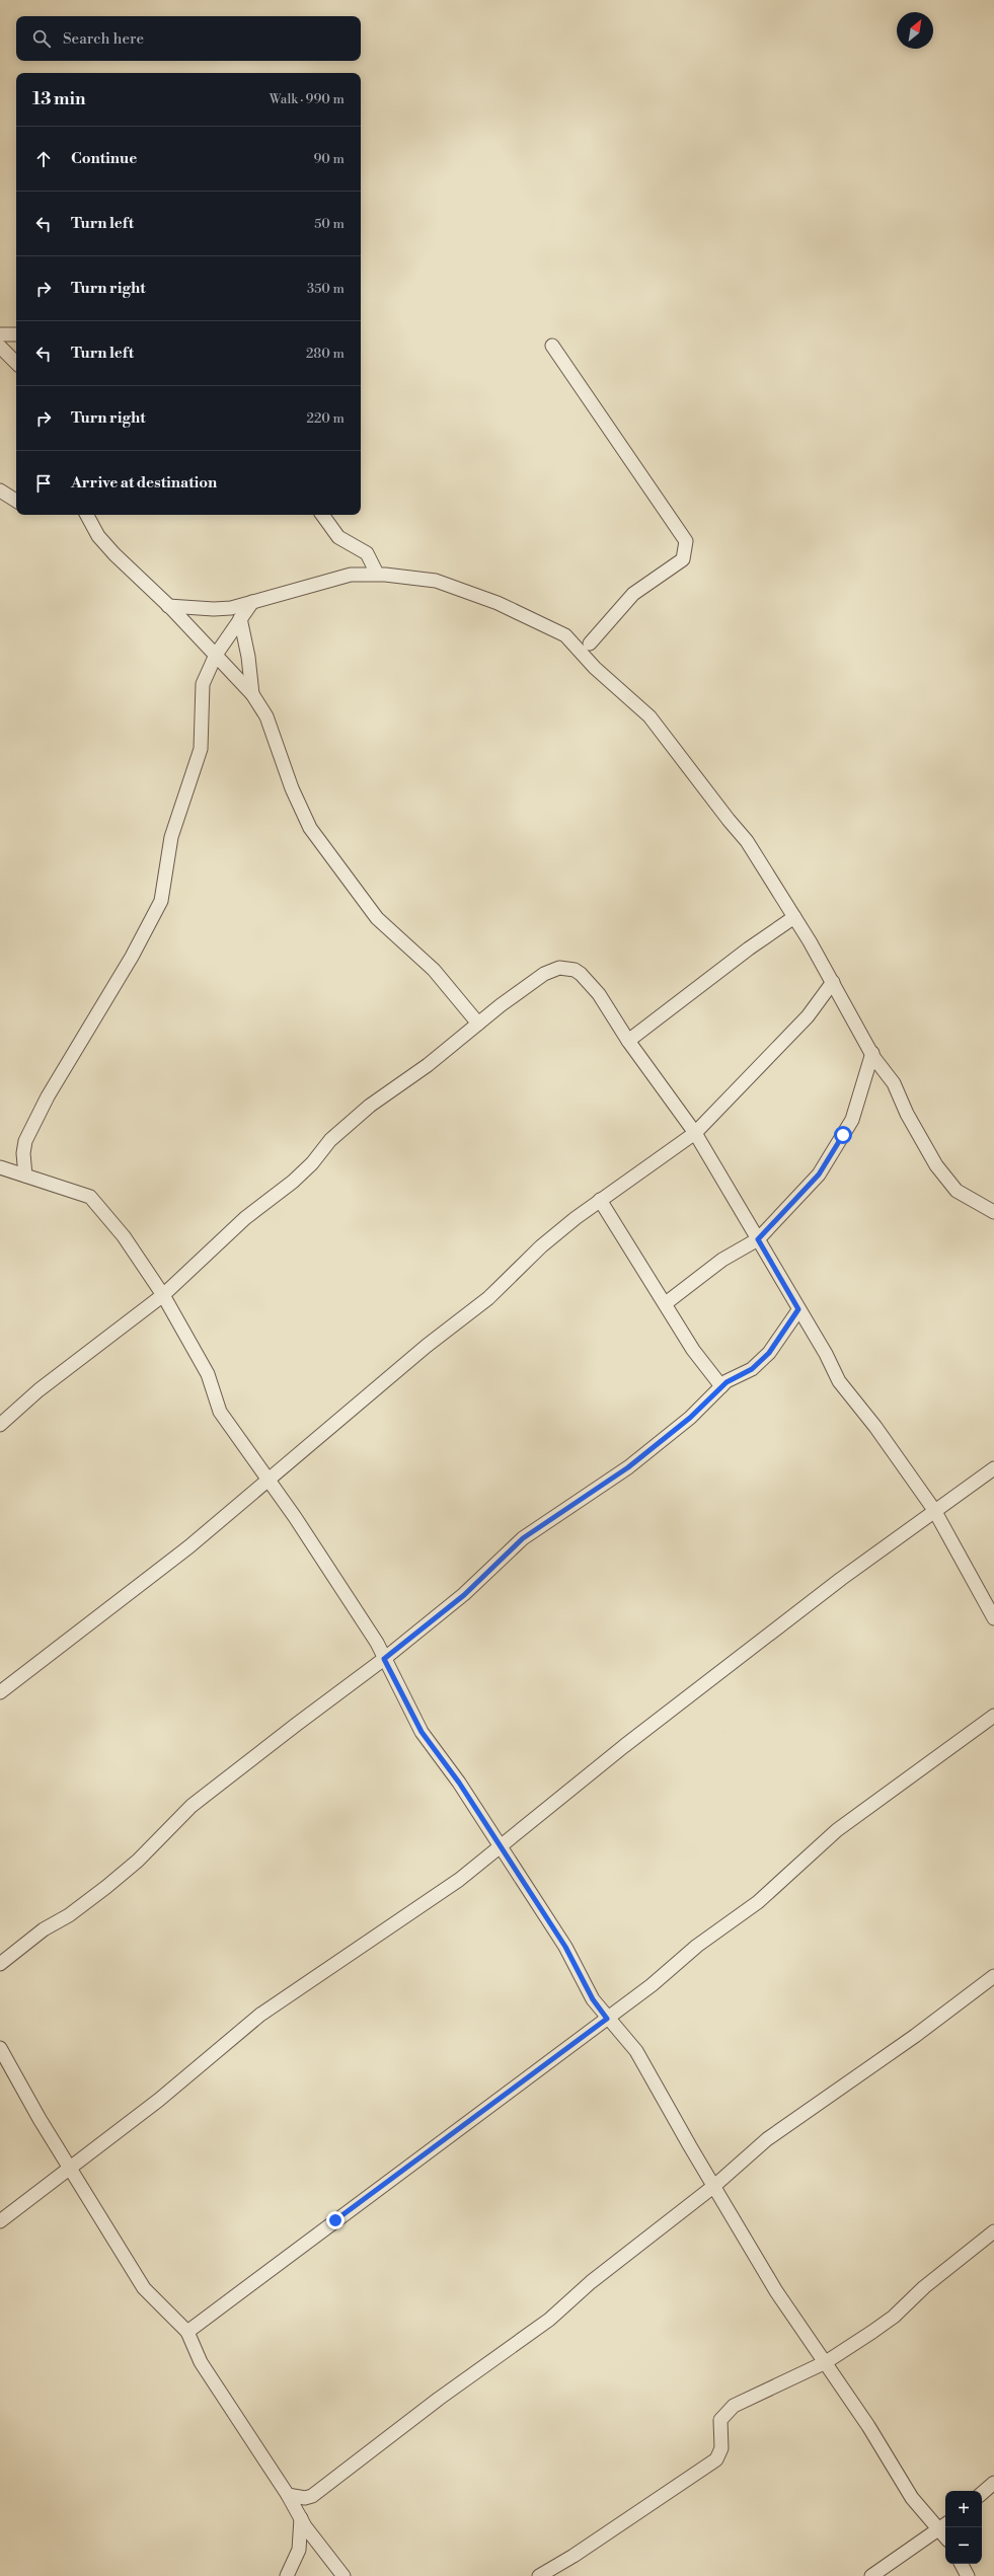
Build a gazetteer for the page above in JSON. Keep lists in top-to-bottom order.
{
  "north": "top right",
  "page": {
    "search": "Search here",
    "heading": ["13 min", "Walk · 990 m"],
    "list": [
      ["Continue", "90 m"],
      ["Turn left", "50 m"],
      ["Turn right", "350 m"],
      ["Turn left", "280 m"],
      ["Turn right", "220 m"],
      "Arrive at destination"
    ],
    "map_buttons": ["+", "−"]
  }
}
